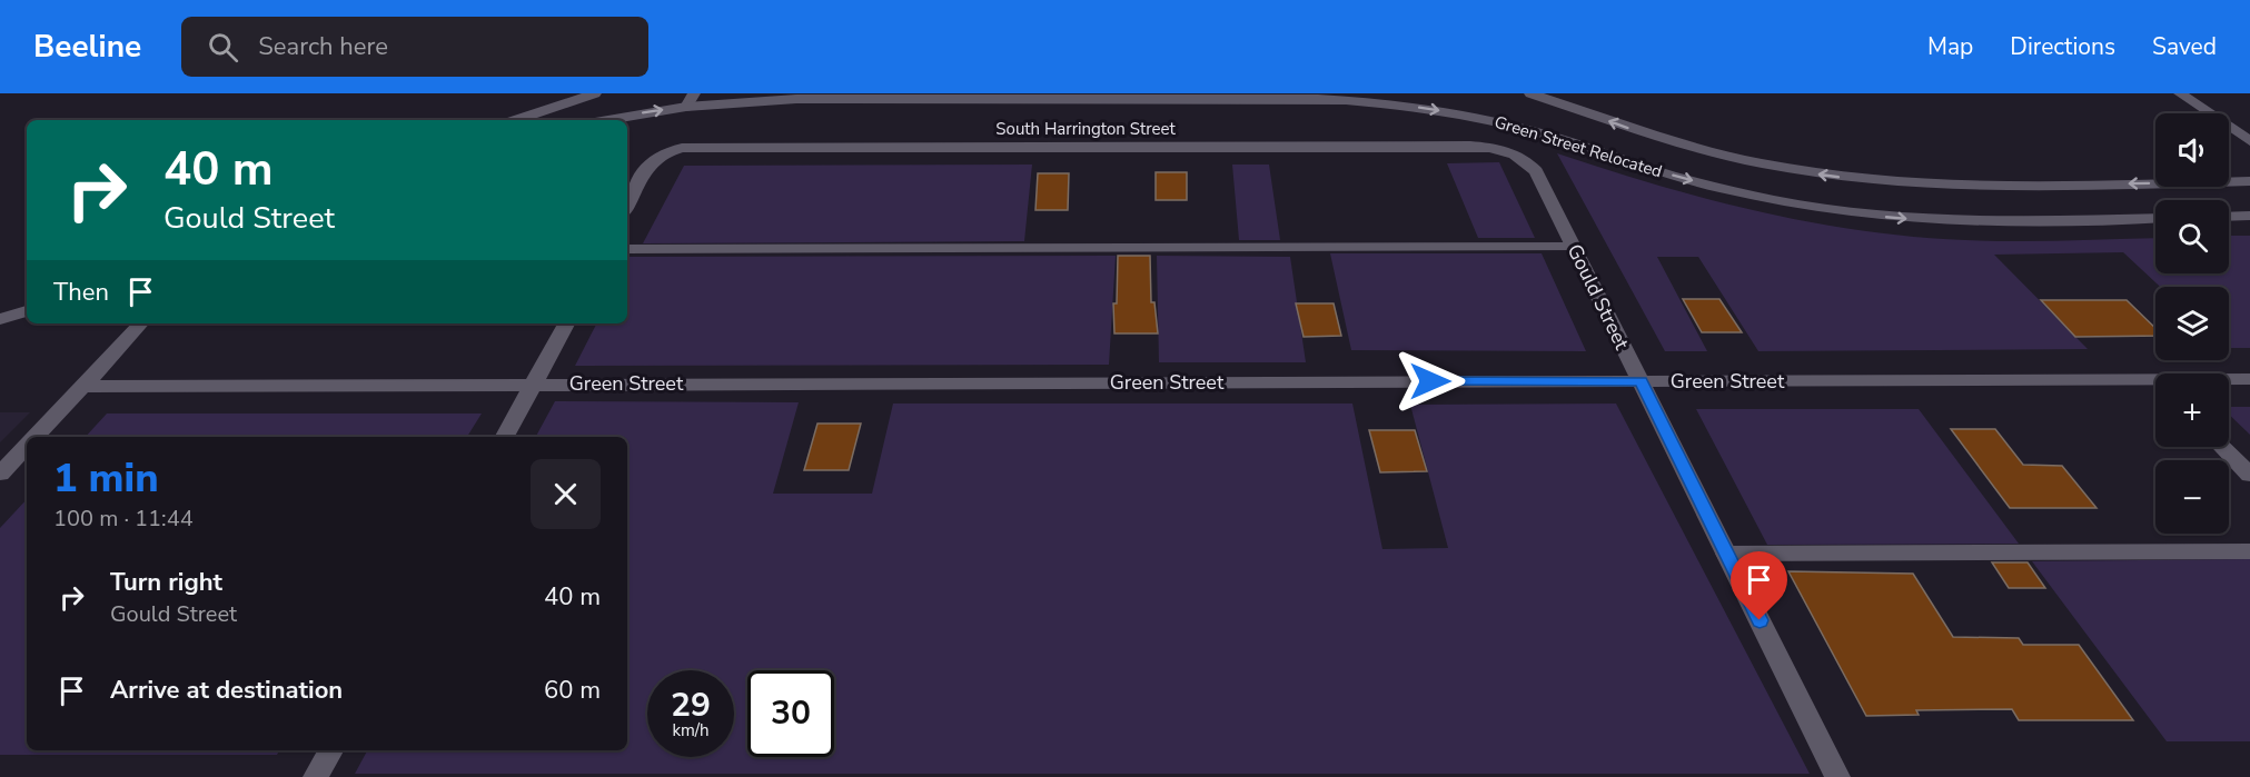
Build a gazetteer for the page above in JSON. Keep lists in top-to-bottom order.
{
  "streets": {
    "street": [
      "South Harrington Street",
      "Green Street Relocated",
      "Gould Street",
      "Green Street"
    ]
  },
  "crossings": [
    ["South Harrington Street", "Gould Street"],
    ["Gould Street", "Green Street"]
  ],
  "page": {
    "header": "Beeline",
    "search": "Search here",
    "nav": ["Map", "Directions", "Saved"],
    "map_buttons": ["+", "−"],
    "turn": ["40 m", "Gould Street"],
    "then": "Then",
    "heading": ["1 min", "100 m · 11:44"],
    "list": [
      {
        "name": "Turn right",
        "note": "Gould Street",
        "value": "40 m"
      },
      {
        "name": "Arrive at destination",
        "value": "60 m"
      }
    ],
    "speed": "29 km/h",
    "limit": "30"
  }
}
